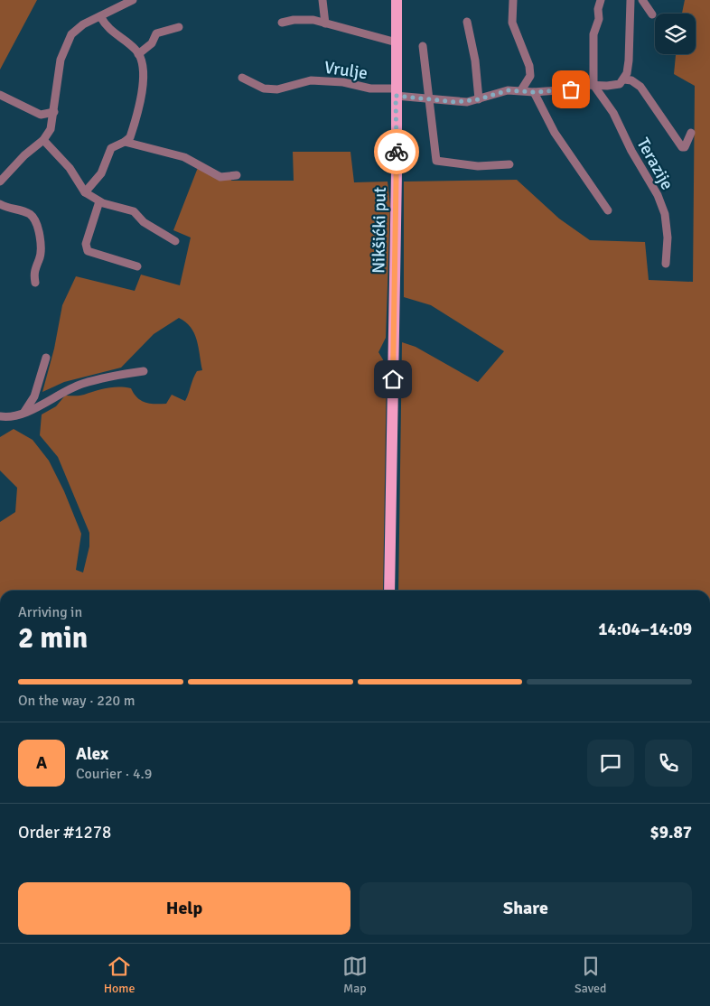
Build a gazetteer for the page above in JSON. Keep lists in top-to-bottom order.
{
  "streets": {
    "main road": ["Nikšićki put"],
    "street": ["Vrulje", "Terazije"]
  },
  "crossings": [
    ["Vrulje", "Nikšićki put"]
  ],
  "page": {
    "heading": ["2 min", "Arriving in", "14:04–14:09"],
    "panel": [
      "Alex",
      "Courier · 4.9",
      "Order #1278",
      "$9.87"
    ],
    "bar": "On the way · 220 m",
    "round": "A",
    "buttons": ["Help", "Share"],
    "tabs": ["Home", "Map", "Saved"]
  }
}
